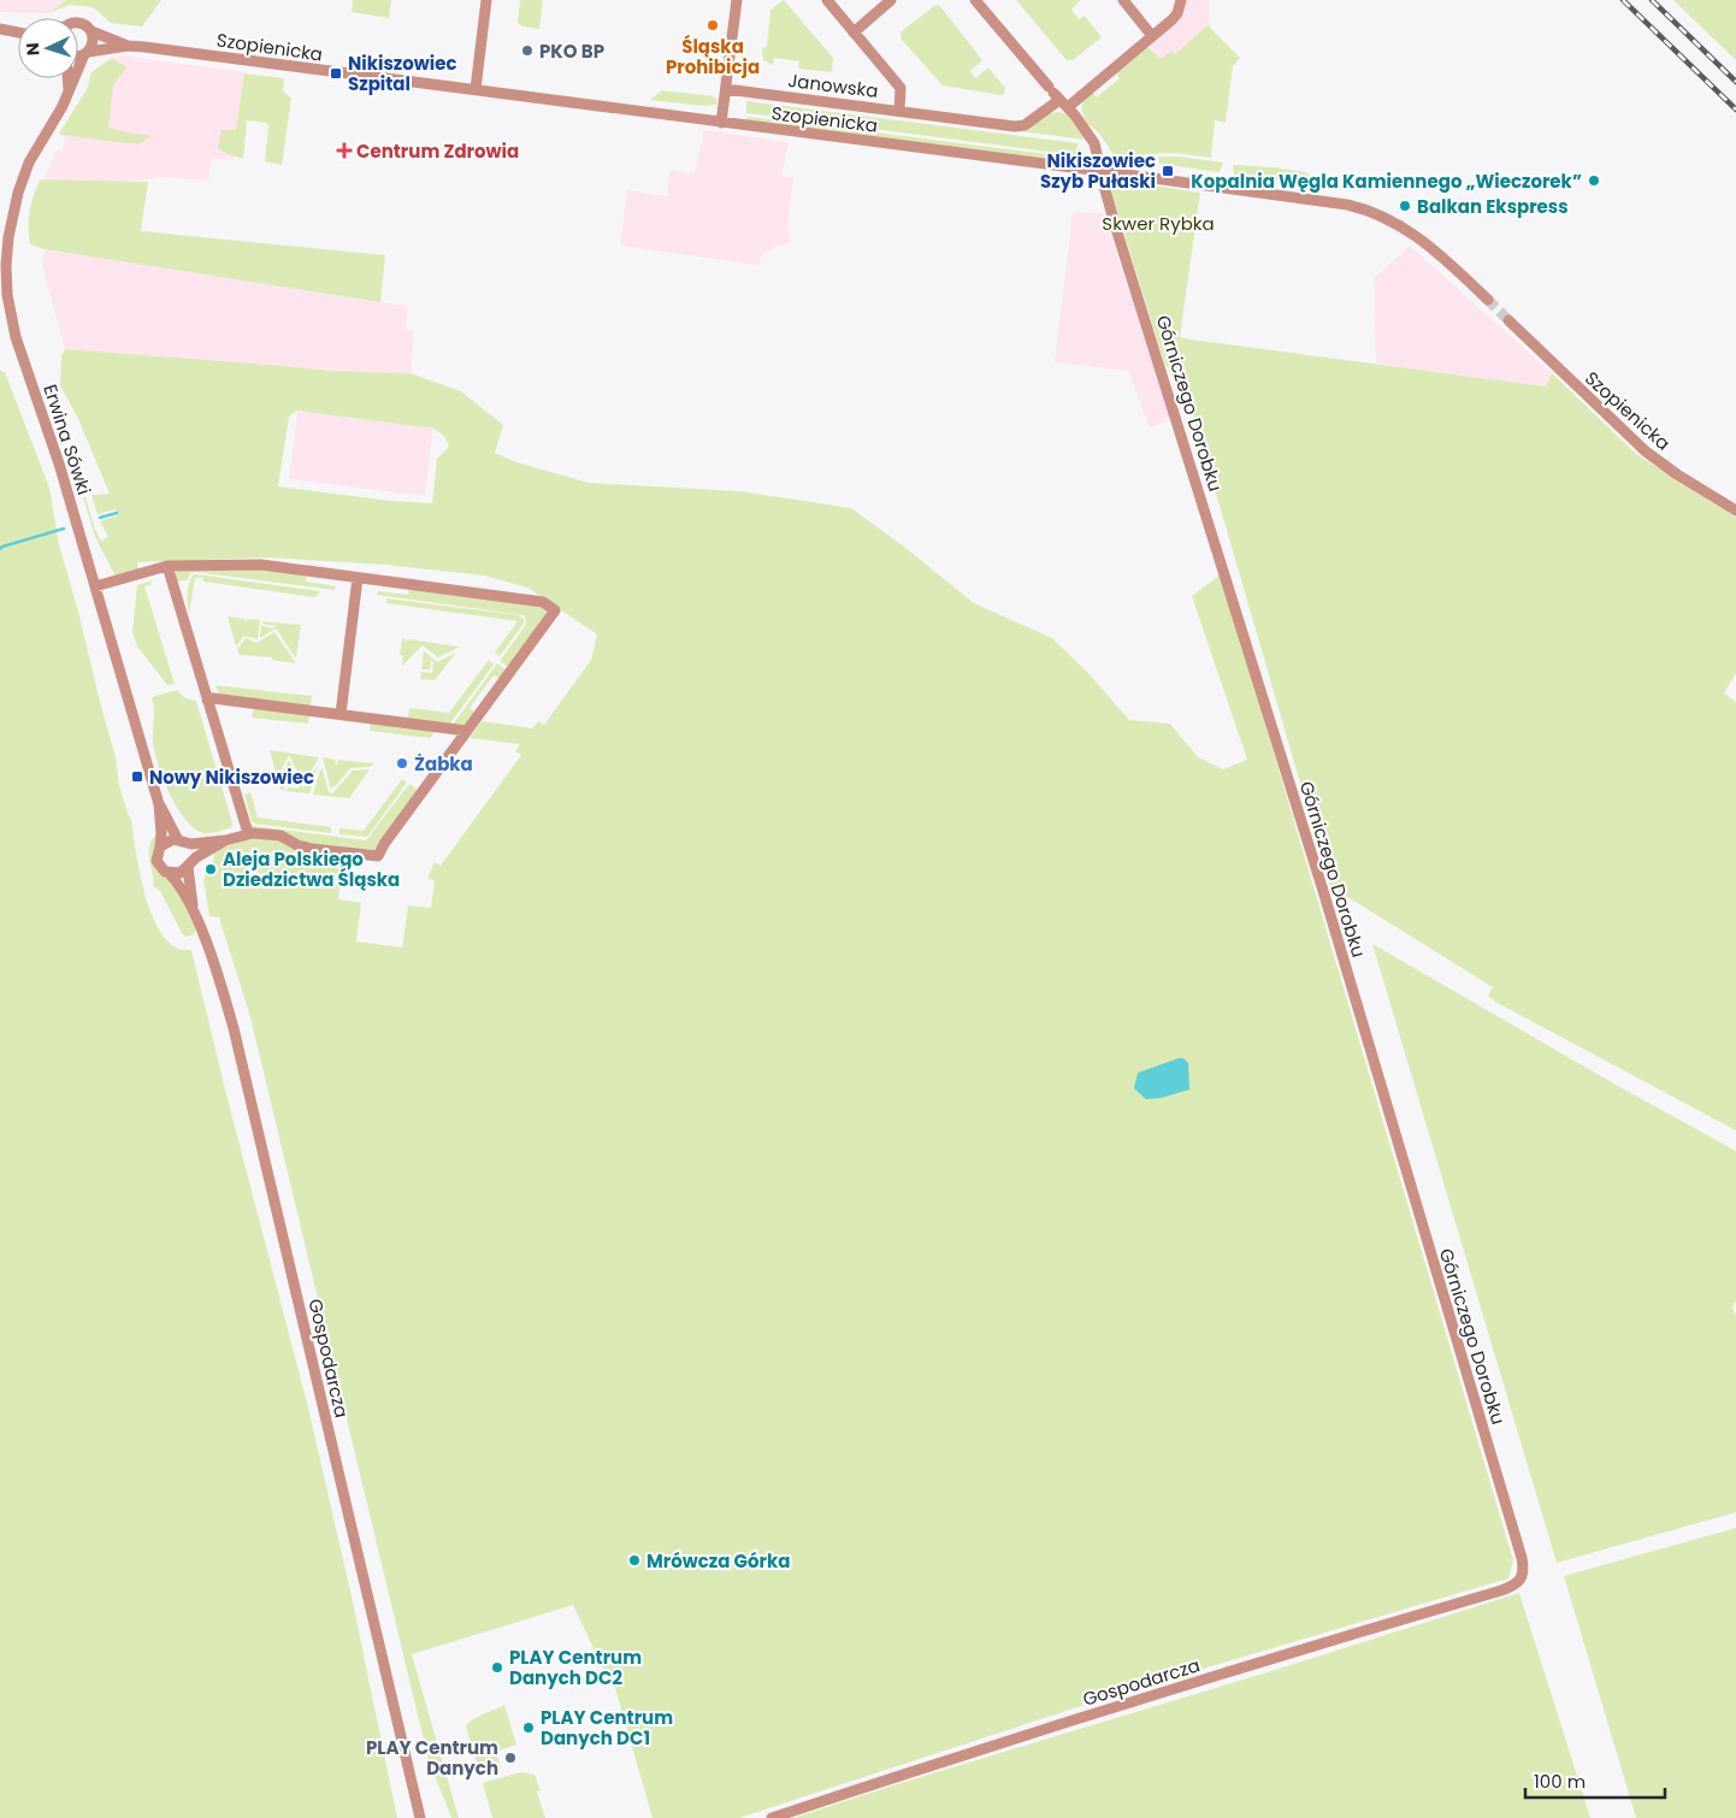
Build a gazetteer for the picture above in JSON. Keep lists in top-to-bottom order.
{
  "streets": {
    "street": [
      "Szopienicka",
      "Janowska",
      "Górniczego Dorobku",
      "Erwina Sówki",
      "Gospodarcza"
    ]
  },
  "crossings": [
    ["Szopienicka", "Górniczego Dorobku"],
    ["Szopienicka", "Erwina Sówki"],
    ["Janowska", "Górniczego Dorobku"],
    ["Górniczego Dorobku", "Gospodarcza"],
    ["Erwina Sówki", "Gospodarcza"]
  ],
  "parks": ["Skwer Rybka"],
  "places": {
    "other": [
      "Śląska Prohibicja",
      "PKO BP",
      "Kopalnia Węgla Kamiennego „Wieczorek”",
      "Balkan Ekspress",
      "Żabka",
      "Aleja Polskiego Dziedzictwa Śląska",
      "Mrówcza Górka",
      "PLAY Centrum Danych DC2",
      "PLAY Centrum Danych DC1",
      "PLAY Centrum Danych"
    ],
    "transit": ["Nikiszowiec Szpital", "Nikiszowiec Szyb Pułaski", "Nowy Nikiszowiec"],
    "health": ["Centrum Zdrowia"]
  },
  "scale_bar": "100 m",
  "north": "left"
}
